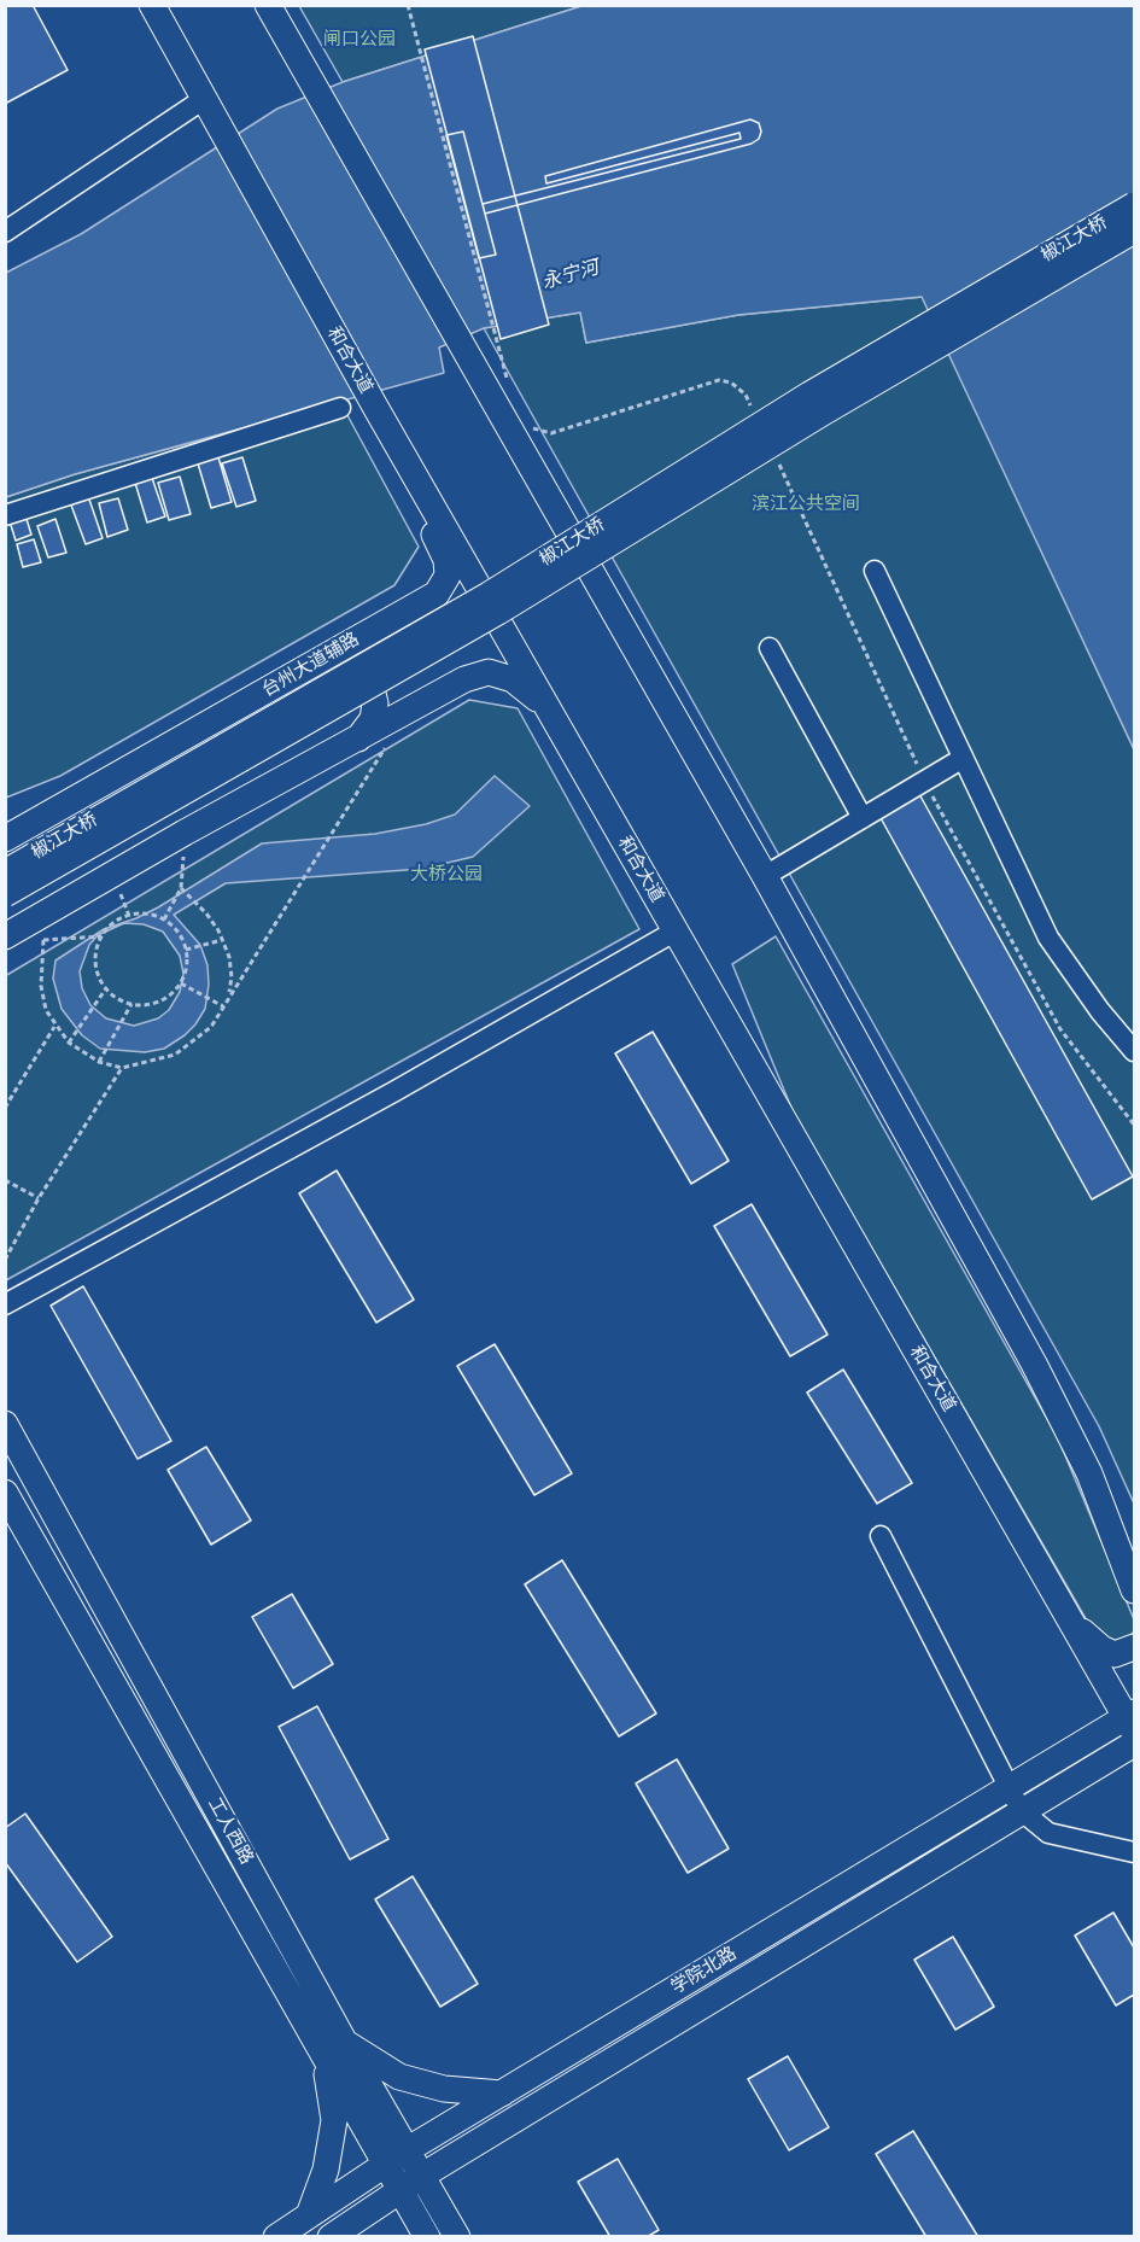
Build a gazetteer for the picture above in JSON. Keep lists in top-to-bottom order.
{
  "streets": {
    "main road": [
      "椒江大桥",
      "和合大道",
      "台州大道辅路",
      "工人西路",
      "学院北路"
    ]
  },
  "crossings": [
    ["和合大道", "台州大道辅路"],
    ["和合大道", "学院北路"],
    ["工人西路", "学院北路"]
  ],
  "water": ["永宁河"],
  "parks": ["闸口公园", "滨江公共空间", "大桥公园"]
}
